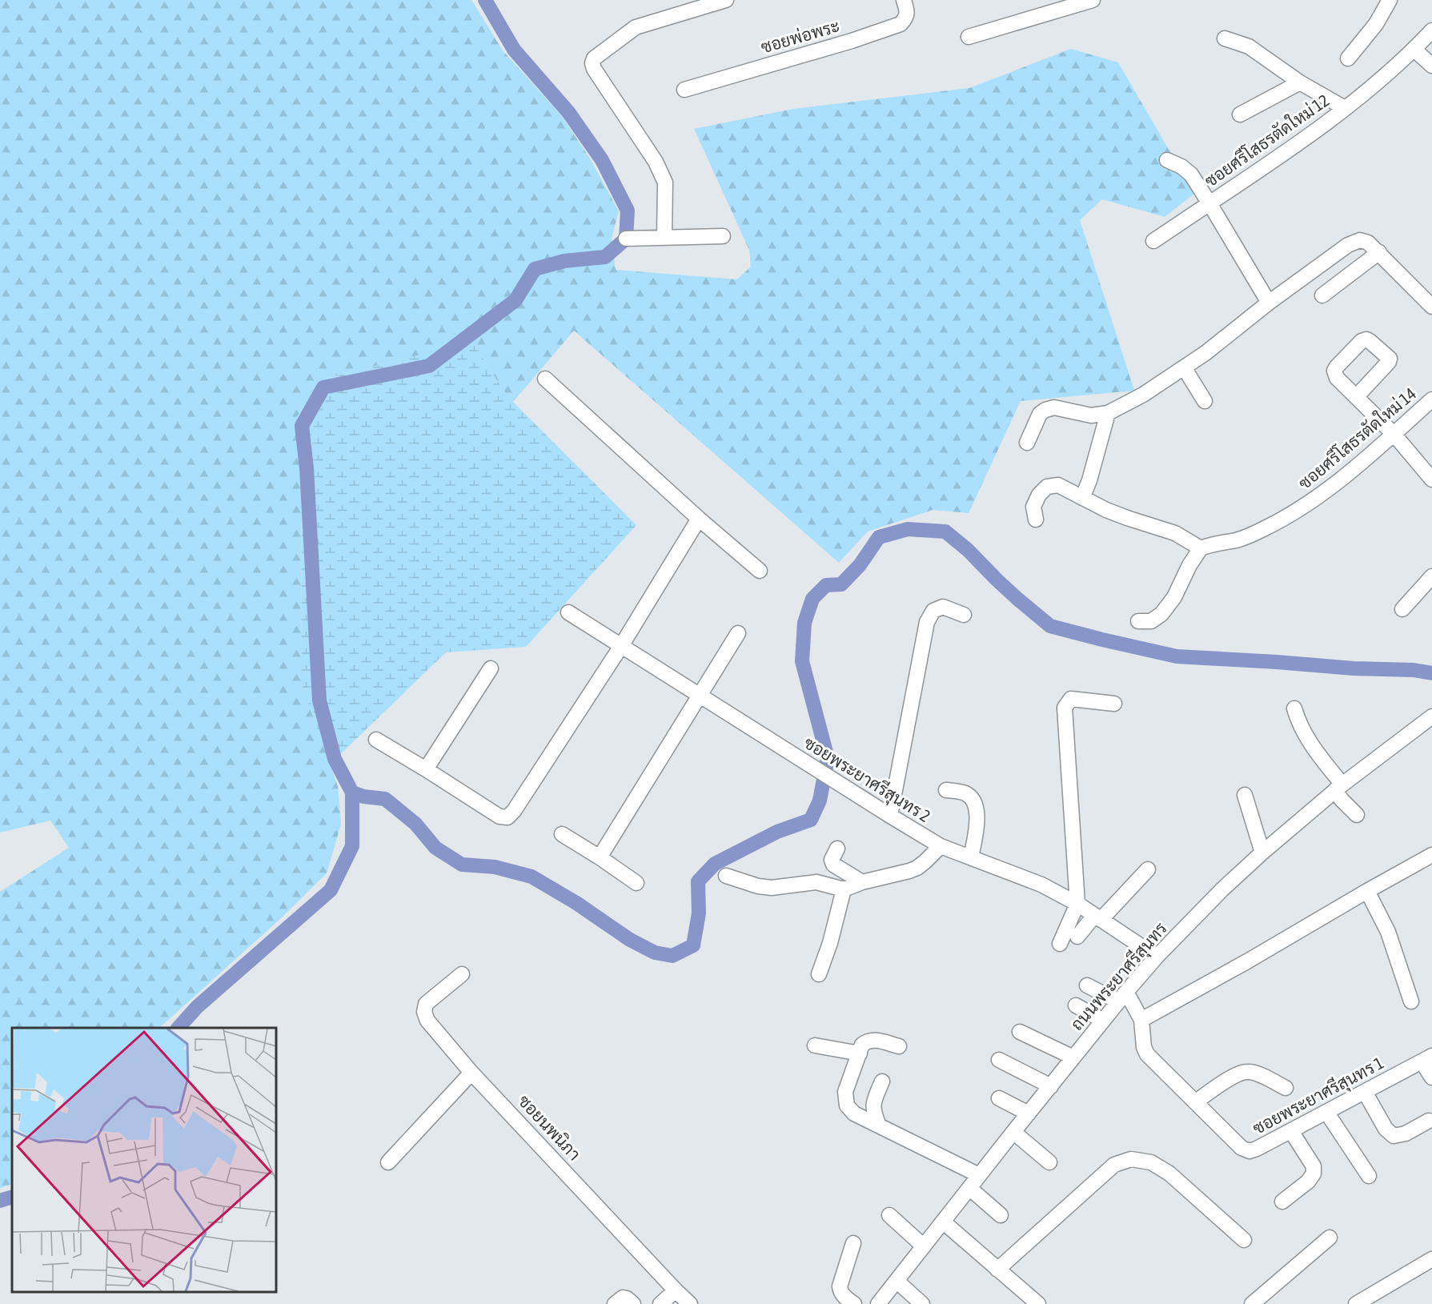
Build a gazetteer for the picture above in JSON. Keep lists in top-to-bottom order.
{
  "streets": {
    "street": [
      "ซอยพ่อพระ",
      "ซอยศรีโสธรตัดใหม่ 12",
      "ซอยศรีโสธรตัดใหม่ 14",
      "ซอยพระยาศรีสุนทร 2",
      "ถนนพระยาศรีสุนทร",
      "ซอยพระยาศรีสุนทร 1",
      "ซอยนพนิภา"
    ]
  },
  "crossings": [
    ["ซอยพระยาศรีสุนทร 2", "ถนนพระยาศรีสุนทร"],
    ["ถนนพระยาศรีสุนทร", "ซอยพระยาศรีสุนทร 1"]
  ]
}
